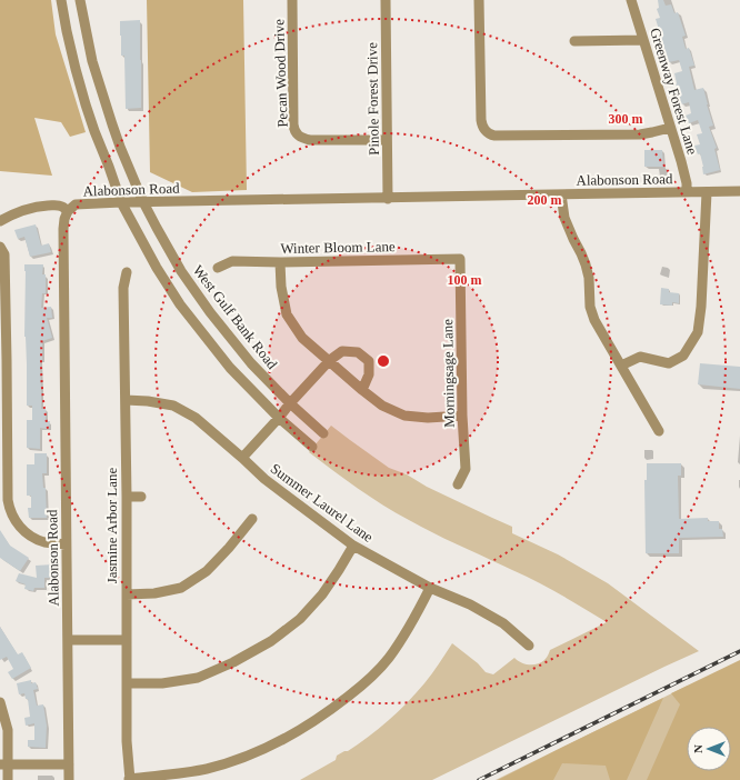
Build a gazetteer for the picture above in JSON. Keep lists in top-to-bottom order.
{
  "streets": {
    "street": [
      "Pecan Wood Drive",
      "Greenway Forest Lane",
      "Pinole Forest Drive",
      "Alabonson Road",
      "Winter Bloom Lane",
      "West Gulf Bank Road",
      "Morningsage Lane",
      "Summer Laurel Lane",
      "Jasmine Arbor Lane"
    ]
  },
  "crossings": [
    ["Pecan Wood Drive", "Pinole Forest Drive"],
    ["Greenway Forest Lane", "Alabonson Road"],
    ["Pinole Forest Drive", "Alabonson Road"],
    ["Alabonson Road", "West Gulf Bank Road"],
    ["Winter Bloom Lane", "Morningsage Lane"],
    ["Summer Laurel Lane", "Jasmine Arbor Lane"]
  ],
  "north": "left",
  "rings": ["300 m", "200 m", "100 m"]
}
